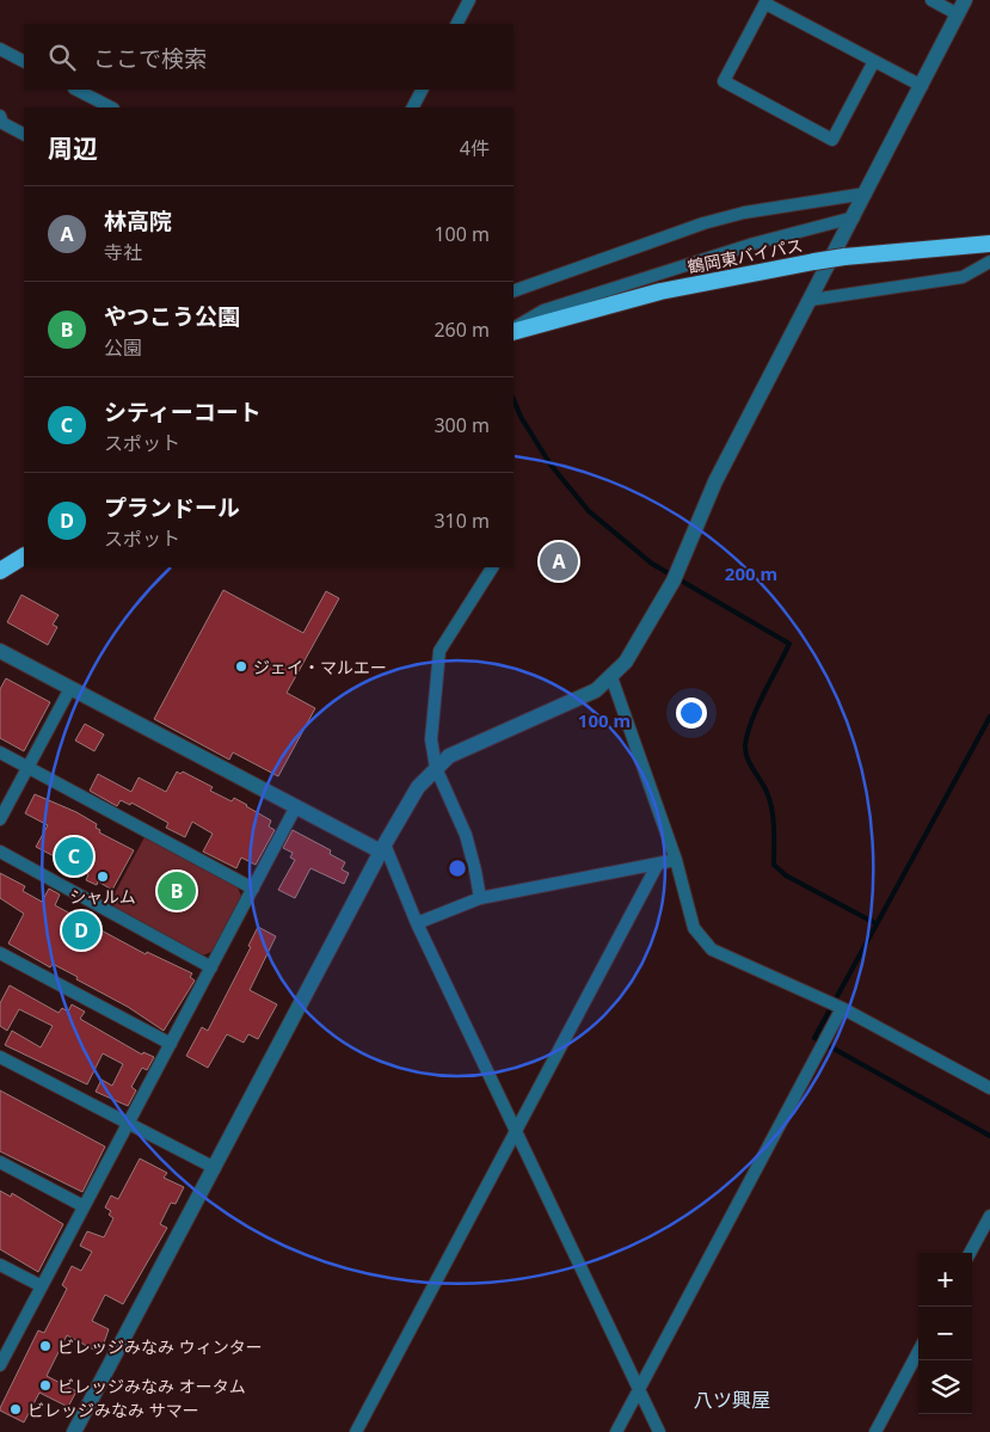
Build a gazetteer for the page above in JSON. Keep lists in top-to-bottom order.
{
  "streets": {
    "highway": ["鶴岡東バイパス"]
  },
  "districts": ["八ツ興屋"],
  "places": [
    "ジェイ・マルエー",
    "シャルム",
    "ビレッジみなみ ウィンター",
    "ビレッジみなみ オータム",
    "ビレッジみなみ サマー"
  ],
  "page": {
    "search": "ここで検索",
    "heading": ["周辺", "4件"],
    "list": [
      {
        "mark": "A",
        "name": "林高院",
        "note": "寺社",
        "value": "100 m"
      },
      {
        "mark": "B",
        "name": "やつこう公園",
        "note": "公園",
        "value": "260 m"
      },
      {
        "mark": "C",
        "name": "シティーコート",
        "note": "スポット",
        "value": "300 m"
      },
      {
        "mark": "D",
        "name": "プランドール",
        "note": "スポット",
        "value": "310 m"
      }
    ],
    "pins": [
      "A",
      "C",
      "B",
      "D"
    ],
    "map_buttons": ["+", "−"]
  },
  "rings": ["200 m", "100 m"]
}
